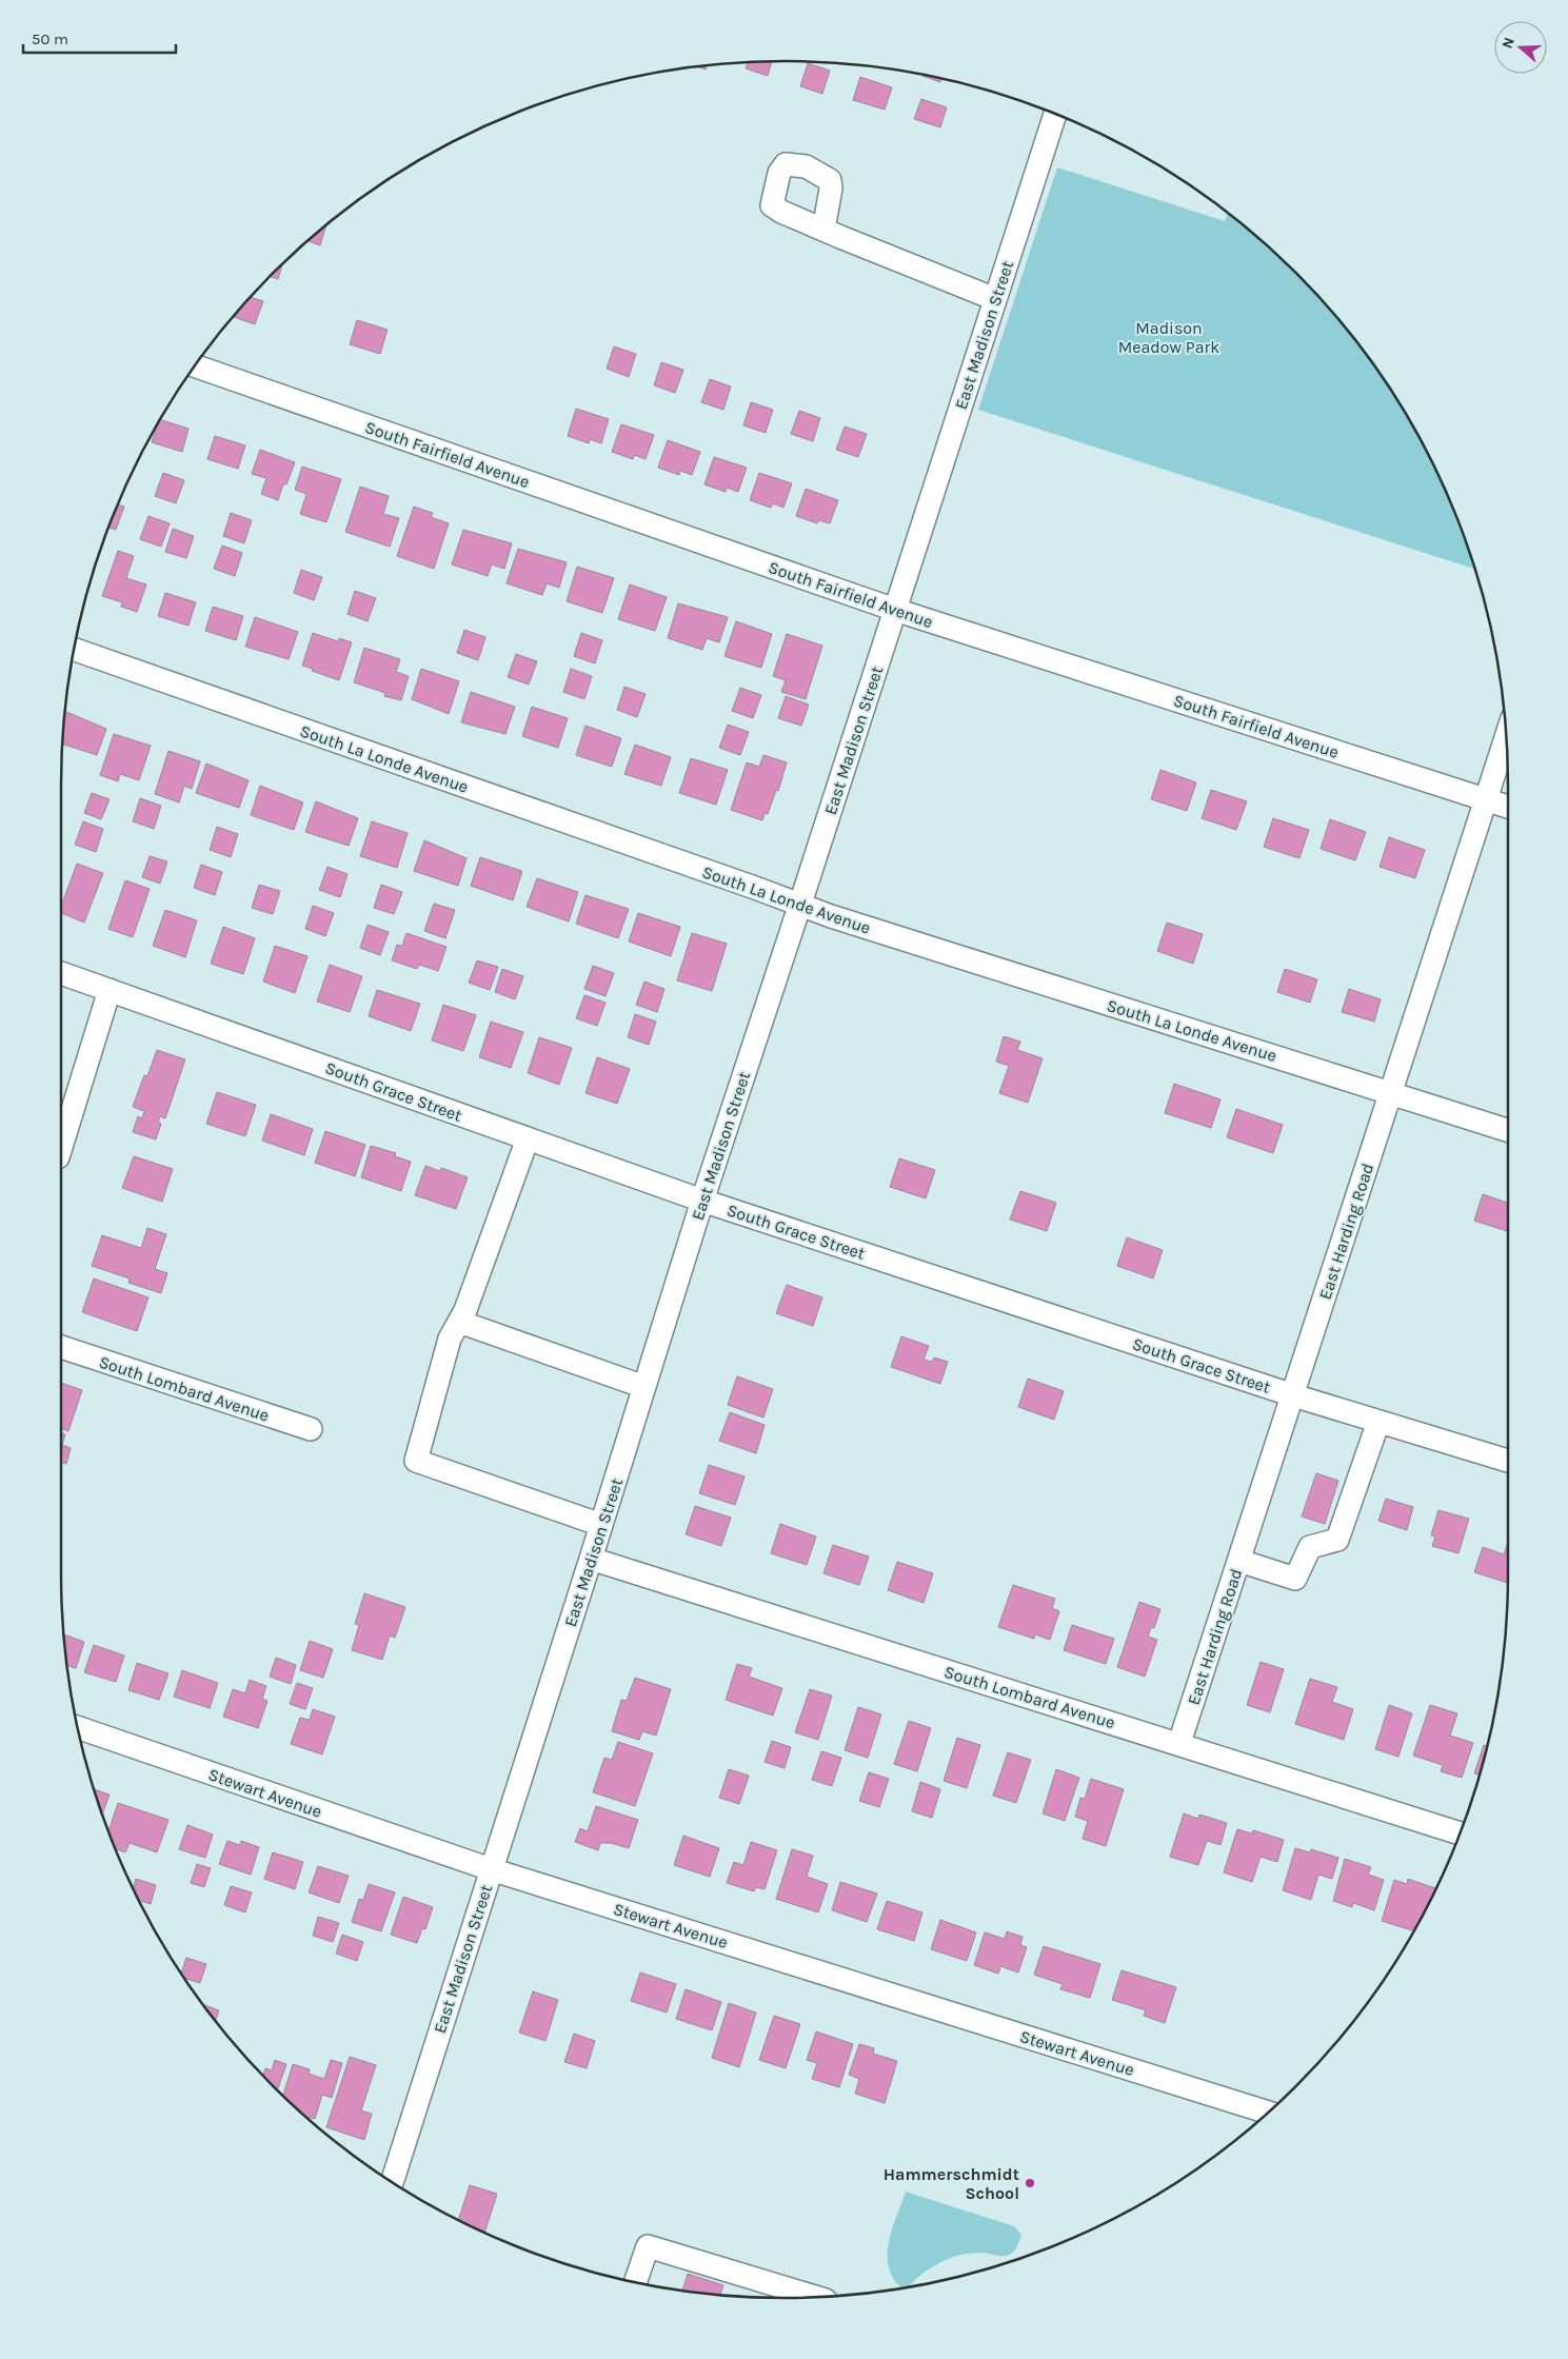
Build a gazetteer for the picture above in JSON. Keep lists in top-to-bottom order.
{
  "streets": {
    "street": [
      "East Madison Street",
      "South Fairfield Avenue",
      "South La Londe Avenue",
      "South Grace Street",
      "East Harding Road",
      "South Lombard Avenue",
      "Stewart Avenue"
    ]
  },
  "crossings": [
    ["East Madison Street", "South Fairfield Avenue"],
    ["East Madison Street", "South La Londe Avenue"],
    ["East Madison Street", "South Grace Street"],
    ["East Madison Street", "South Lombard Avenue"],
    ["East Madison Street", "Stewart Avenue"],
    ["South Fairfield Avenue", "East Harding Road"],
    ["South La Londe Avenue", "East Harding Road"],
    ["South Grace Street", "East Harding Road"],
    ["East Harding Road", "South Lombard Avenue"]
  ],
  "parks": ["Madison Meadow Park"],
  "places": ["Hammerschmidt School"],
  "scale_bar": "50 m",
  "north": "left"
}
